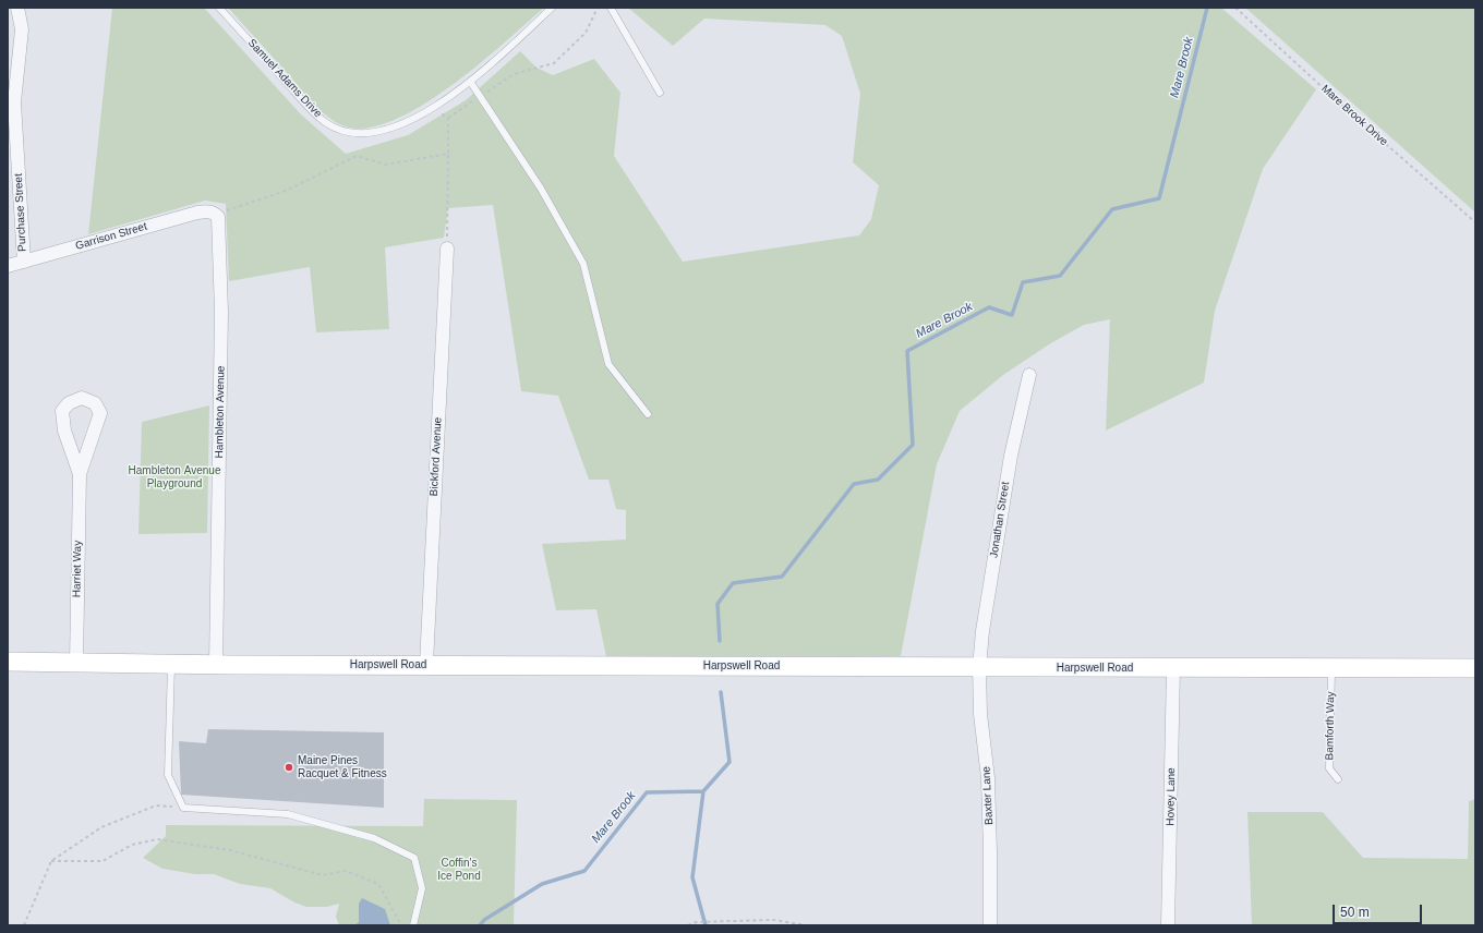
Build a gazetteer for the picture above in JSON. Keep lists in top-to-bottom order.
{
  "streets": {
    "main road": ["Harpswell Road"],
    "street": [
      "Purchase Street",
      "Garrison Street",
      "Hambleton Avenue",
      "Bickford Avenue",
      "Jonathan Street",
      "Harriet Way",
      "Baxter Lane",
      "Hovey Lane"
    ],
    "lane": ["Samuel Adams Drive", "Bamforth Way"],
    "path": ["Mare Brook Drive"]
  },
  "crossings": [
    ["Purchase Street", "Garrison Street"],
    ["Garrison Street", "Hambleton Avenue"],
    ["Hambleton Avenue", "Harpswell Road"],
    ["Bickford Avenue", "Harpswell Road"],
    ["Jonathan Street", "Harpswell Road"],
    ["Jonathan Street", "Baxter Lane"],
    ["Harriet Way", "Harpswell Road"],
    ["Harpswell Road", "Bamforth Way"],
    ["Harpswell Road", "Baxter Lane"],
    ["Harpswell Road", "Hovey Lane"]
  ],
  "water": ["Mare Brook"],
  "parks": ["Hambleton Avenue Playground", "Coffin's Ice Pond"],
  "places": ["Maine Pines Racquet & Fitness"],
  "scale_bar": "50 m"
}
